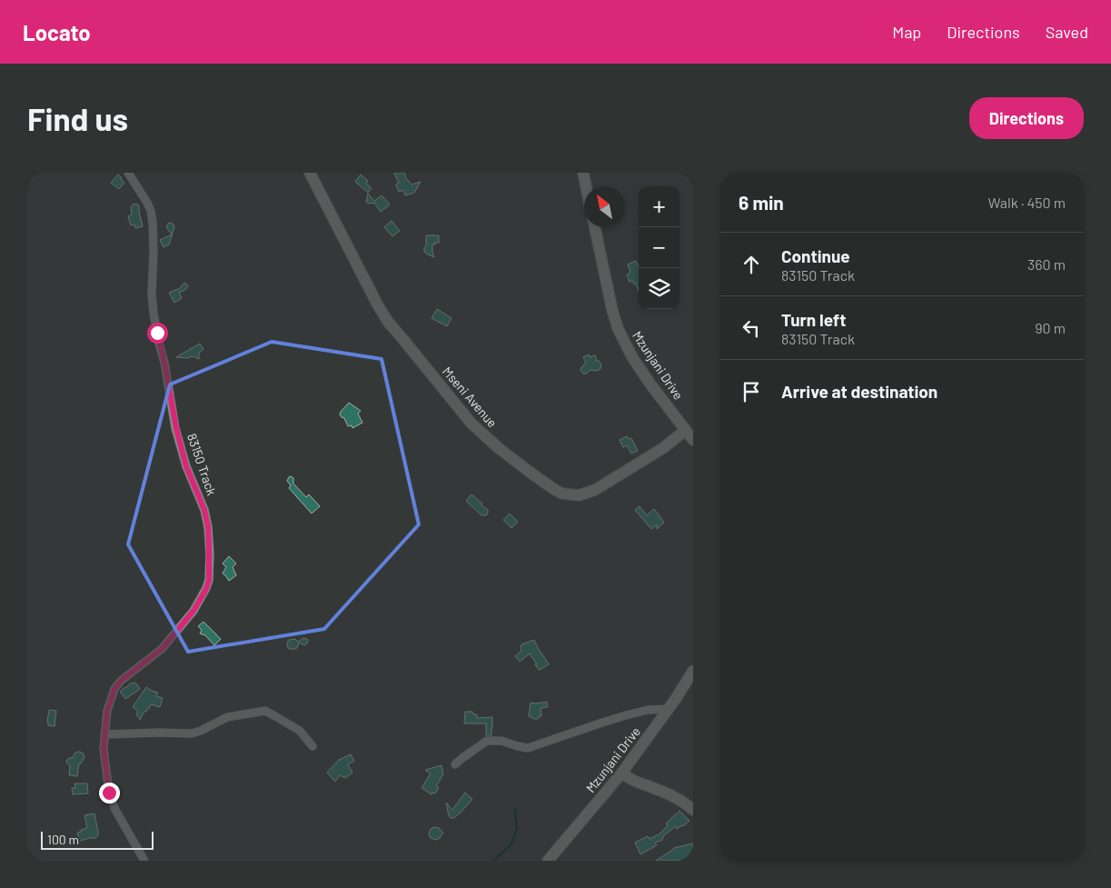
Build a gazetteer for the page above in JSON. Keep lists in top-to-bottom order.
{
  "streets": {
    "street": ["Mzunjani Drive", "Mseni Avenue", "83150 Track"]
  },
  "crossings": [
    ["Mzunjani Drive", "Mseni Avenue"]
  ],
  "scale_bar": "100 m",
  "north": "top left",
  "page": {
    "header": "Locato",
    "nav": ["Map", "Directions", "Saved"],
    "buttons": "Directions",
    "title": "Find us",
    "heading": ["6 min", "Walk · 450 m"],
    "map_buttons": ["+", "−"],
    "list": [
      ["Continue", "83150 Track", "360 m"],
      ["Turn left", "83150 Track", "90 m"],
      "Arrive at destination"
    ],
    "scale": "100 m"
  }
}
